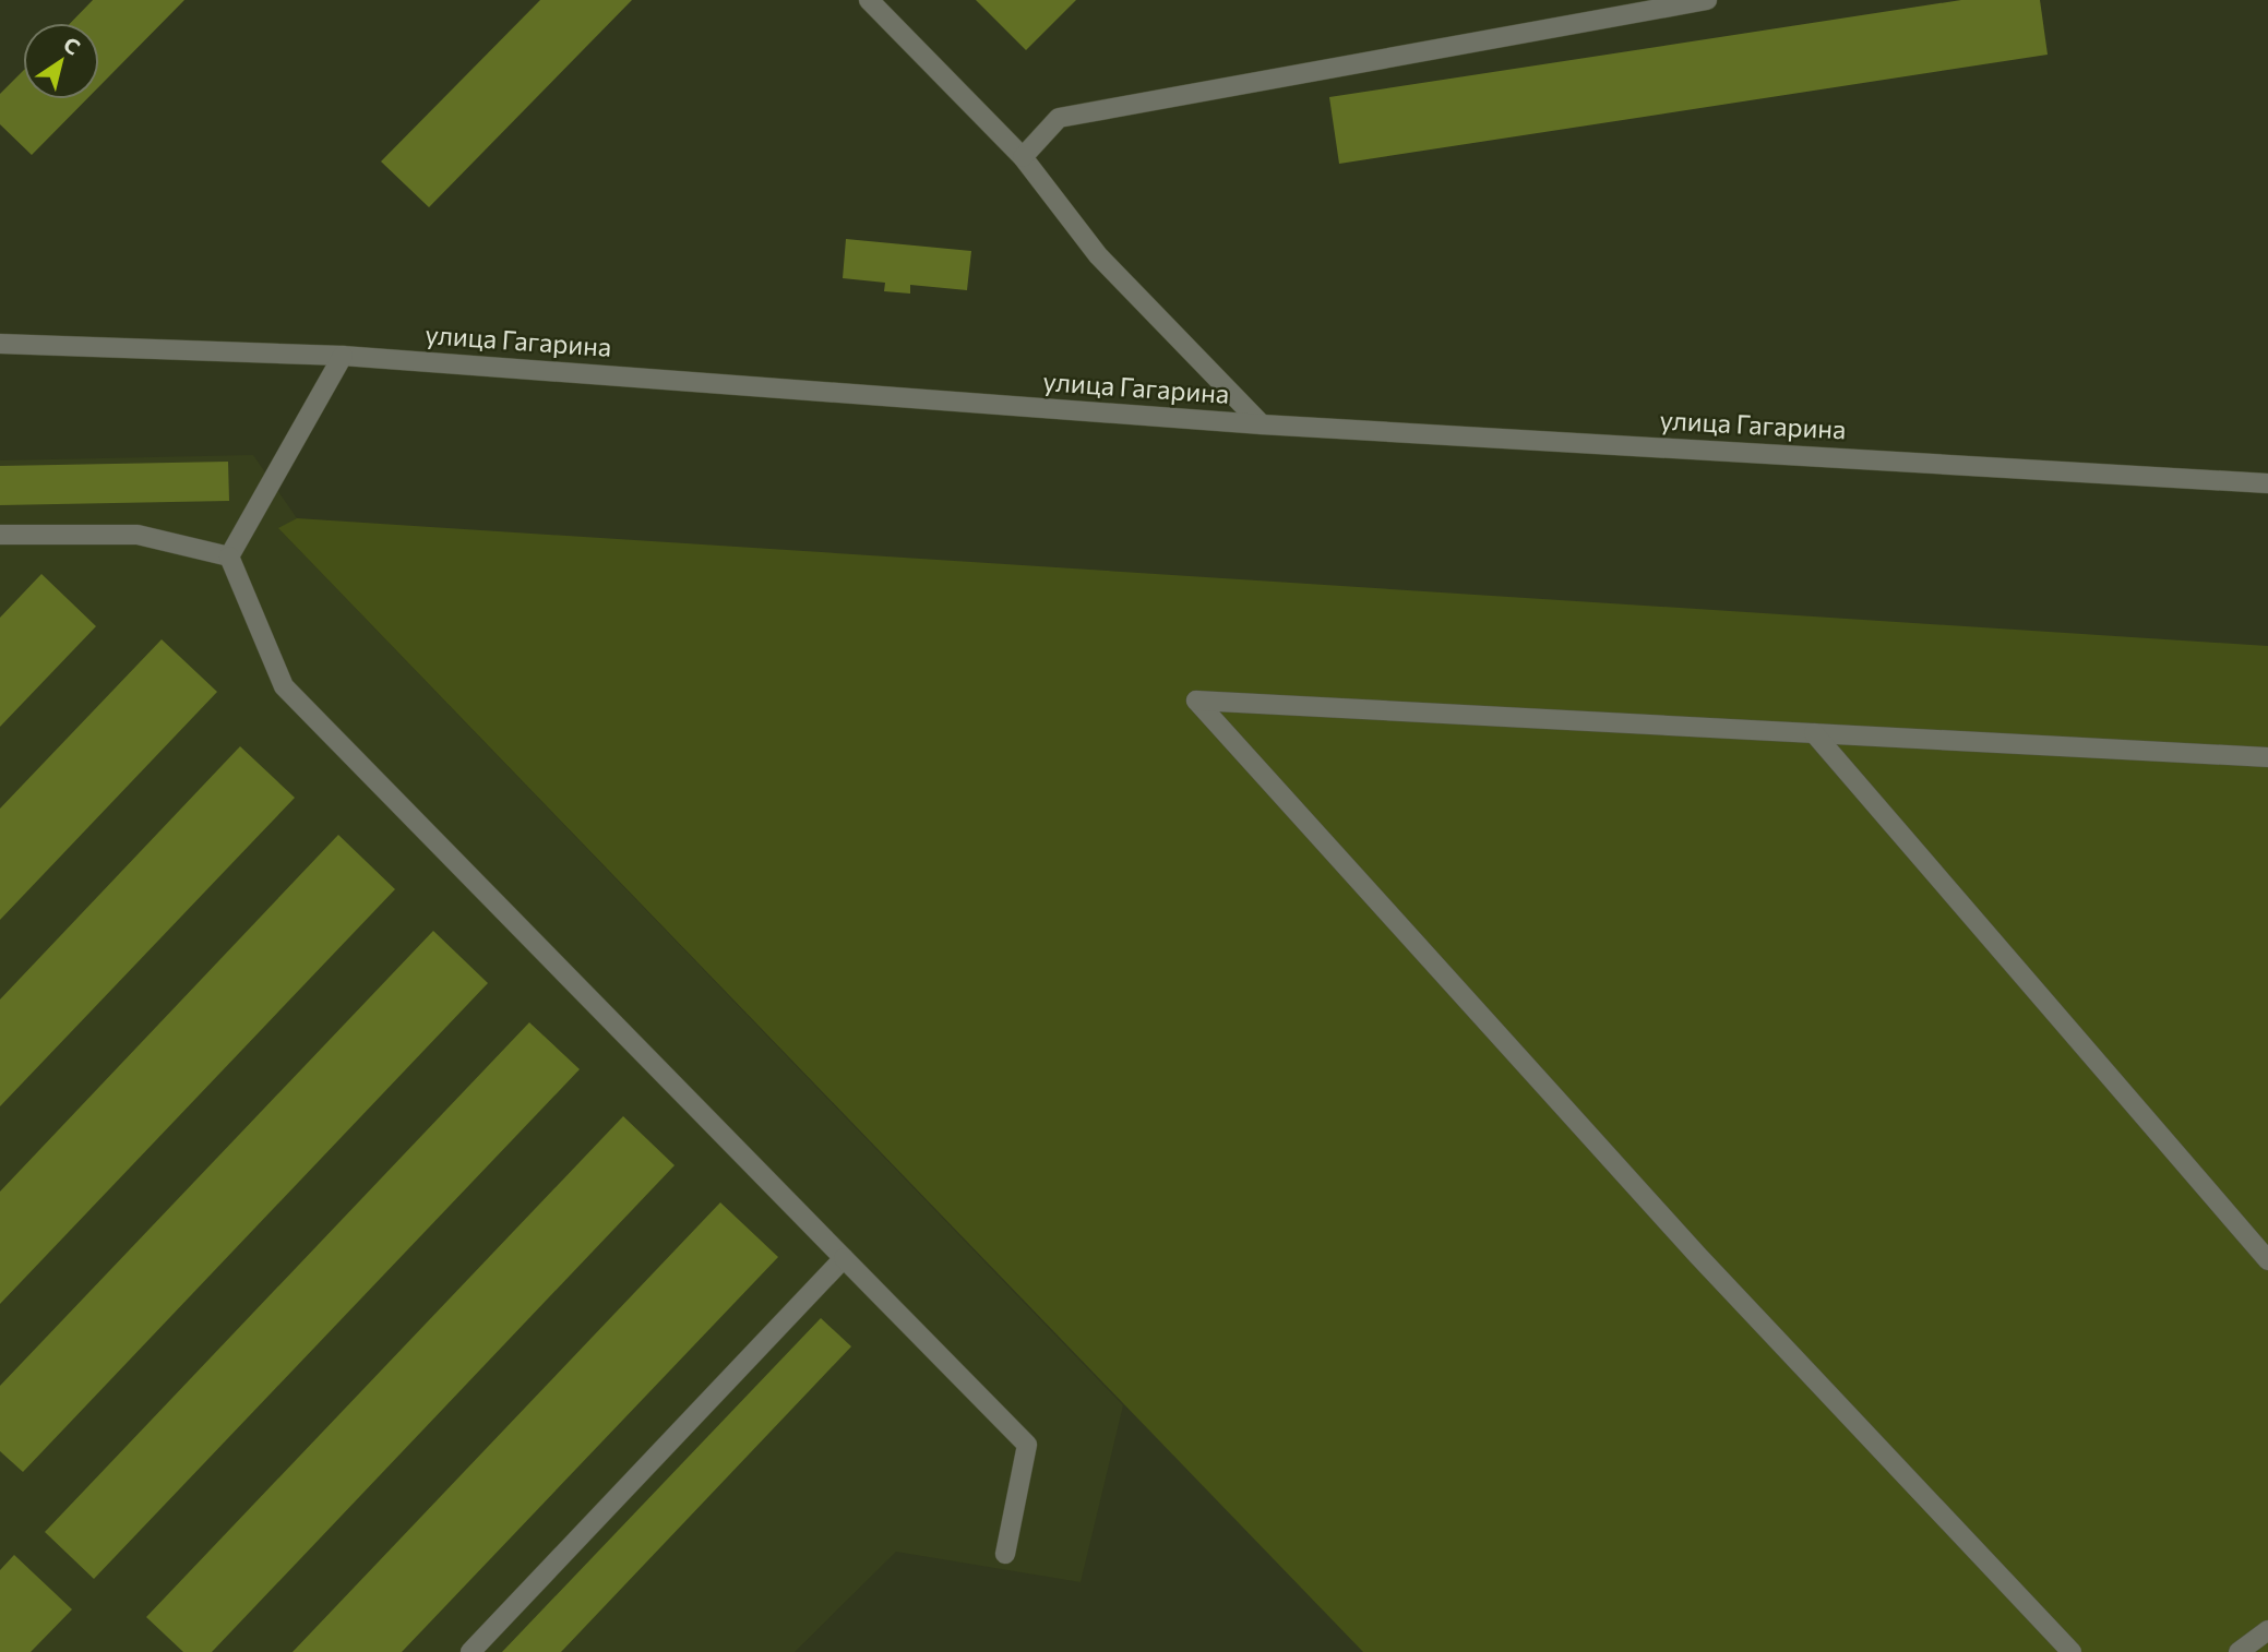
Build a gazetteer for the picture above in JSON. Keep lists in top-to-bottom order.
{
  "streets": {
    "street": ["улица Гагарина"]
  },
  "north": "top right"
}
